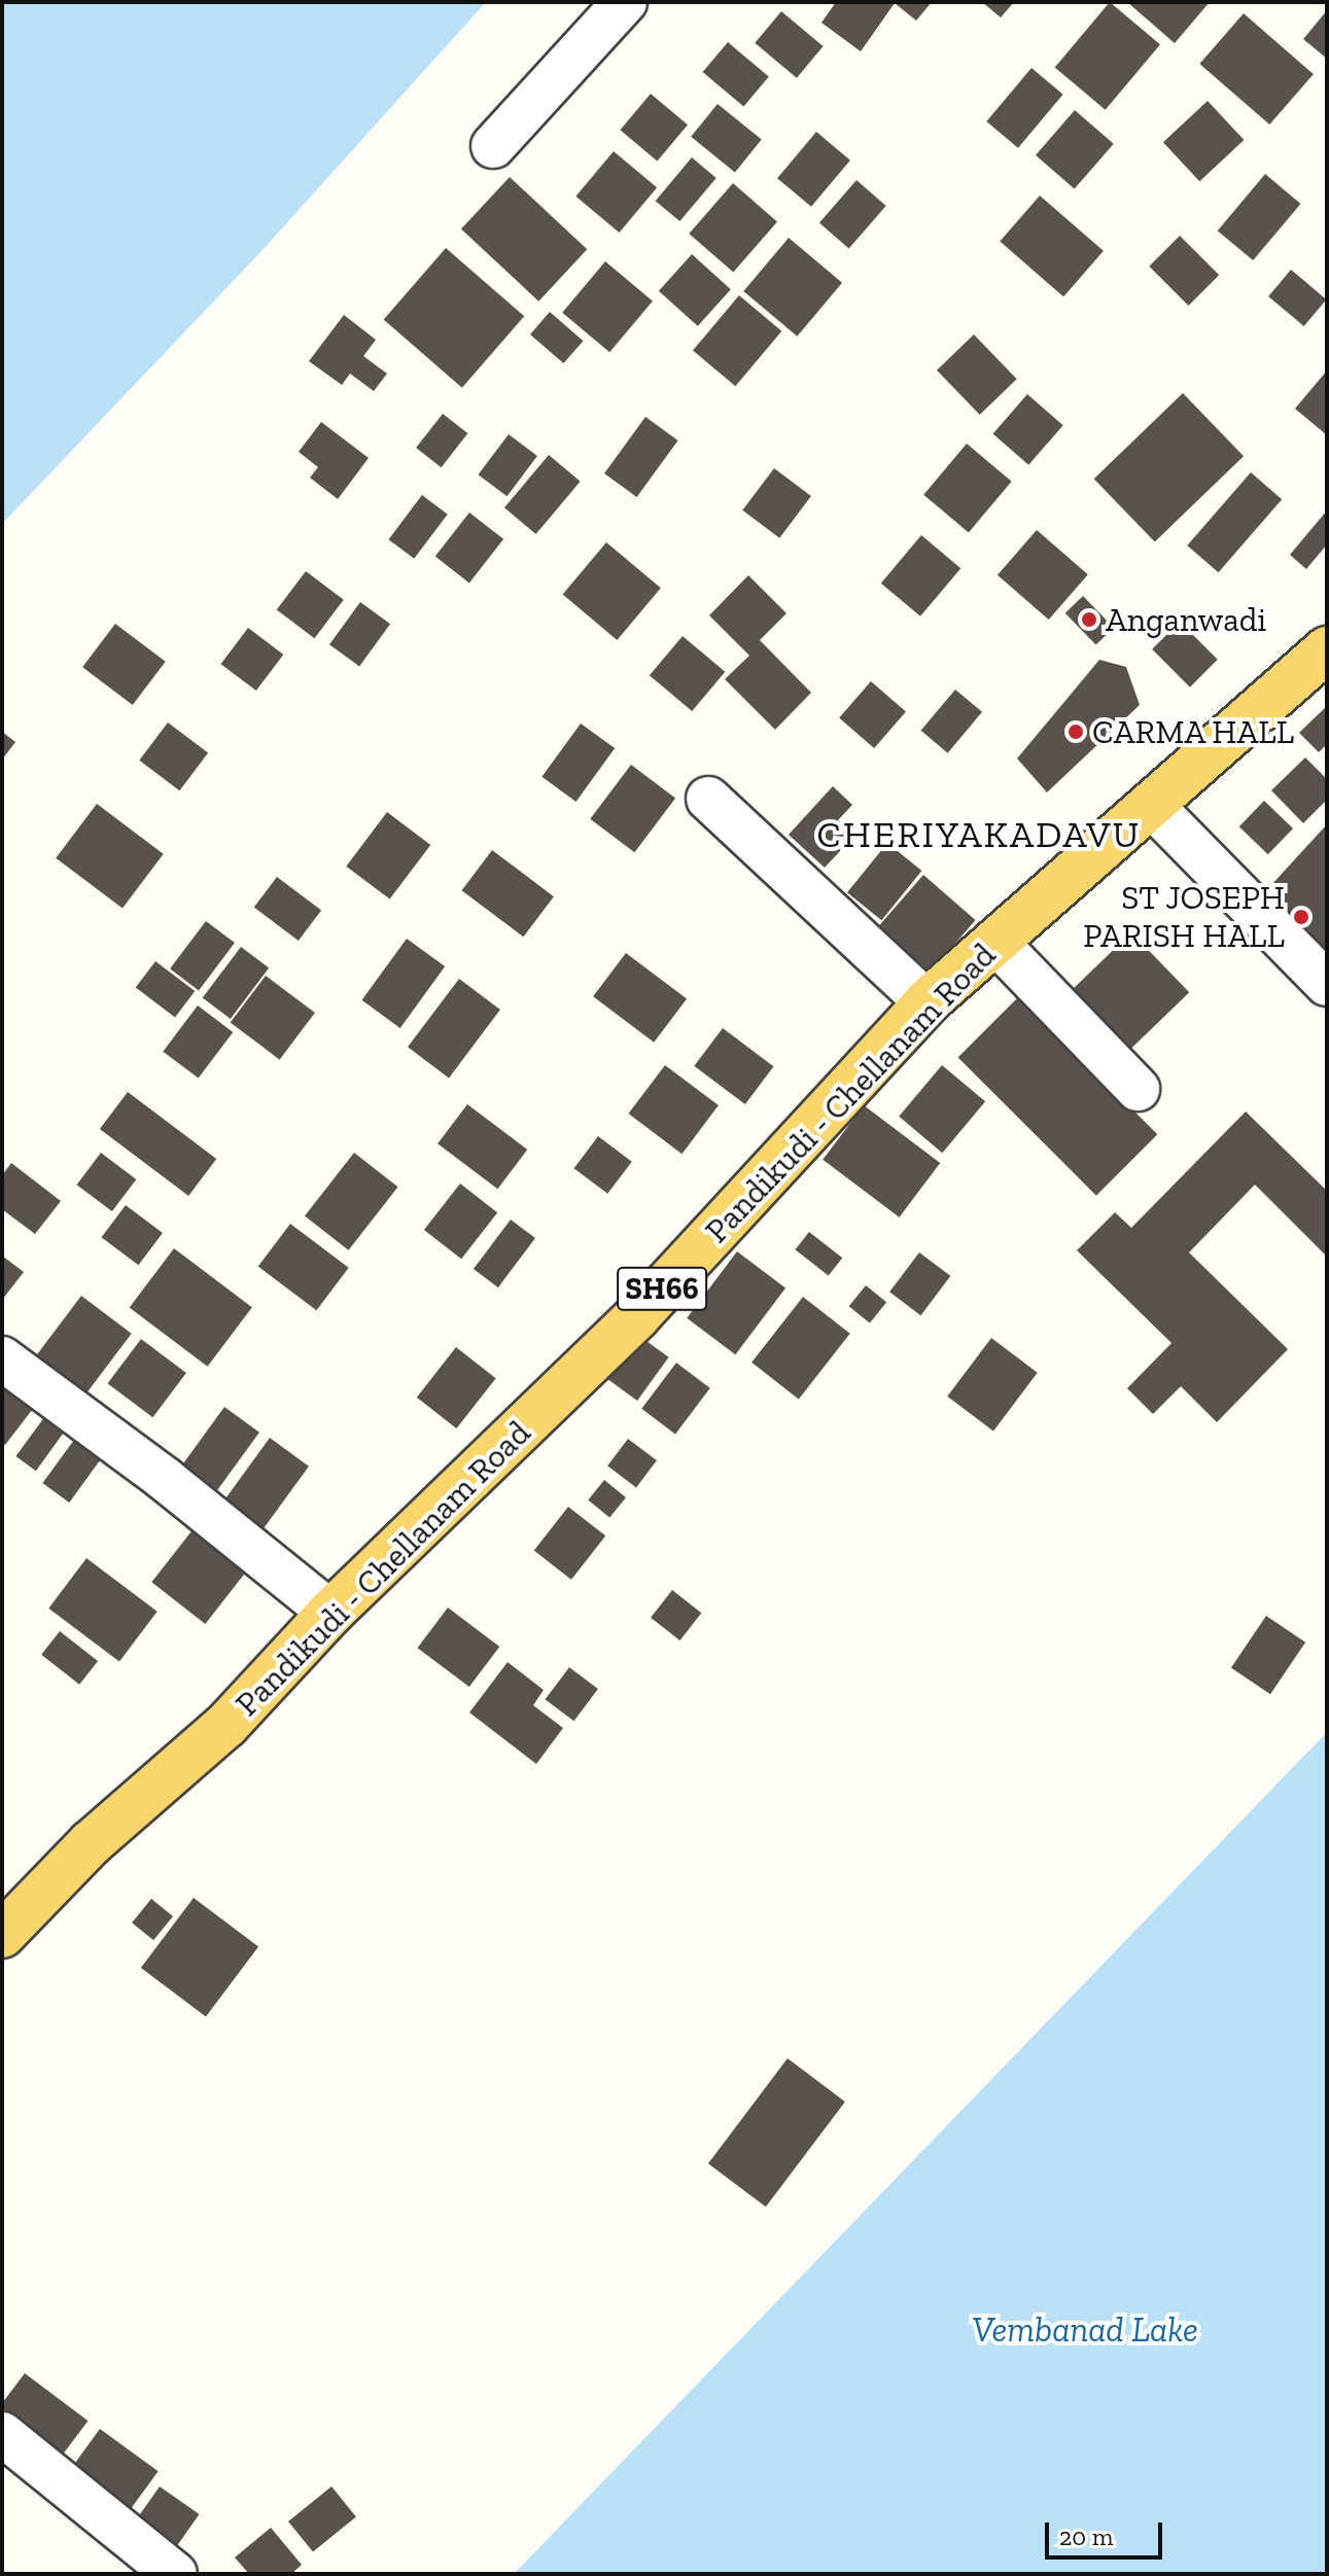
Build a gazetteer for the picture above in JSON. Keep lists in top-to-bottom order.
{
  "streets": {
    "main road": ["Pandikudi - Chellanam Road", "SH66"]
  },
  "districts": ["CHERIYAKADAVU"],
  "water": ["Vembanad Lake"],
  "places": ["Anganwadi", "CARMA HALL", "ST JOSEPH PARISH HALL"],
  "scale_bar": "20 m"
}
